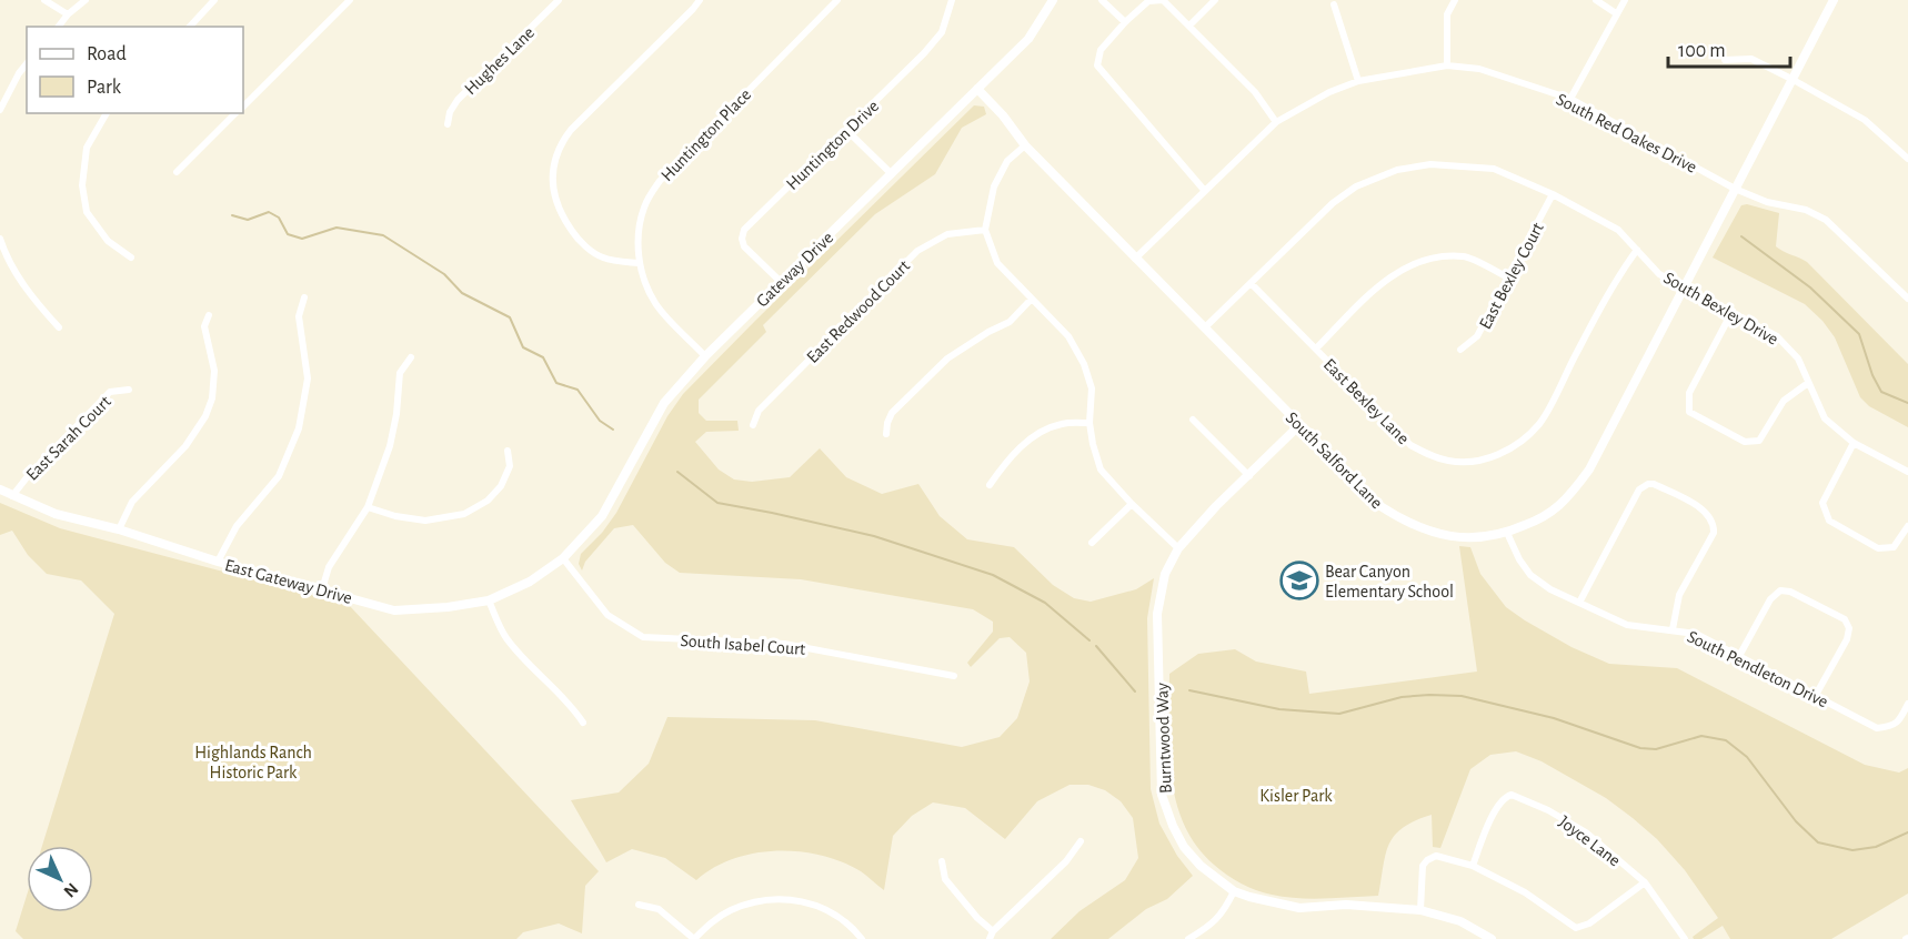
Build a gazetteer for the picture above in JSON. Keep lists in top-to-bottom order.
{
  "streets": {
    "street": [
      "Hughes Lane",
      "South Red Oakes Drive",
      "Huntington Place",
      "Huntington Drive",
      "Gateway Drive",
      "East Bexley Court",
      "South Bexley Drive",
      "East Redwood Court",
      "East Bexley Lane",
      "East Sarah Court",
      "South Salford Lane",
      "East Gateway Drive",
      "South Isabel Court",
      "South Pendleton Drive",
      "Burntwood Way",
      "Joyce Lane"
    ]
  },
  "crossings": [
    ["South Red Oakes Drive", "South Salford Lane"],
    ["Huntington Place", "Gateway Drive"],
    ["Huntington Drive", "Gateway Drive"],
    ["Gateway Drive", "South Salford Lane"],
    ["Gateway Drive", "East Gateway Drive"],
    ["Gateway Drive", "South Isabel Court"],
    ["East Bexley Court", "South Bexley Drive"],
    ["South Bexley Drive", "East Bexley Lane"],
    ["South Bexley Drive", "South Salford Lane"],
    ["East Sarah Court", "East Gateway Drive"],
    ["South Salford Lane", "South Pendleton Drive"],
    ["South Salford Lane", "Burntwood Way"],
    ["East Gateway Drive", "South Isabel Court"]
  ],
  "parks": ["Highlands Ranch Historic Park", "Kisler Park"],
  "places": {
    "school or university": ["Bear Canyon Elementary School"]
  },
  "legend": ["Road", "Park"],
  "scale_bar": "100 m",
  "north": "bottom right"
}
